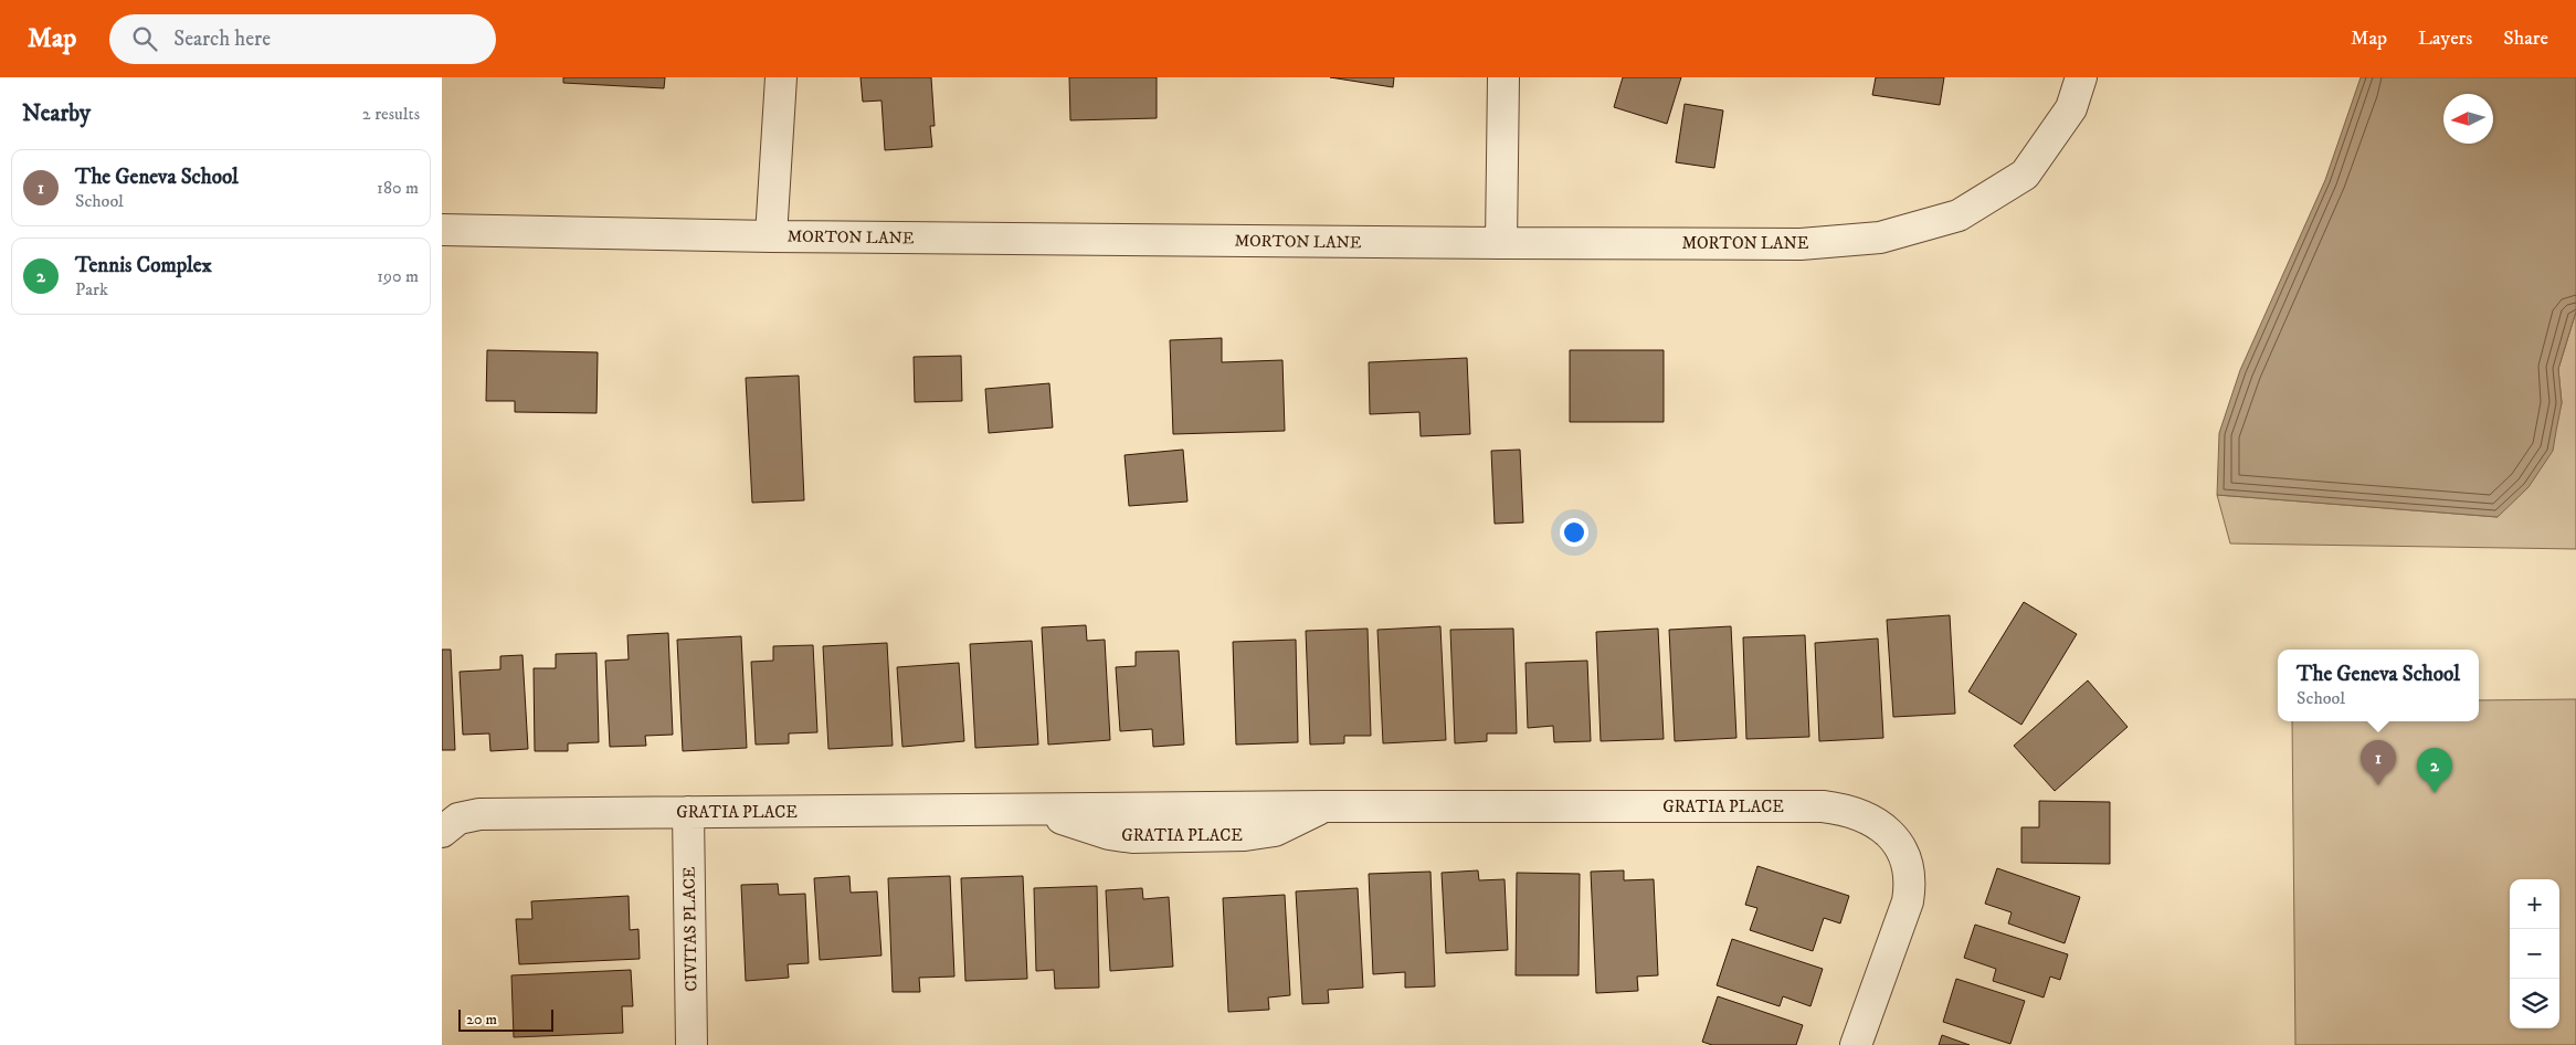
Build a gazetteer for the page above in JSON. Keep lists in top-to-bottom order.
{
  "streets": {
    "street": ["MORTON LANE", "GRATIA PLACE", "CIVITAS PLACE"]
  },
  "crossings": [
    ["GRATIA PLACE", "CIVITAS PLACE"]
  ],
  "scale_bar": "20 m",
  "north": "left",
  "page": {
    "header": "Map",
    "search": "Search here",
    "nav": ["Map", "Layers", "Share"],
    "heading": ["Nearby", "2 results"],
    "list": [
      {
        "mark": "1",
        "name": "The Geneva School",
        "note": "School",
        "value": "180 m"
      },
      {
        "mark": "2",
        "name": "Tennis Complex",
        "note": "Park",
        "value": "190 m"
      }
    ],
    "popup": ["The Geneva School", "School"],
    "pins": ["1", "2"],
    "map_buttons": ["+", "−"],
    "scale": "20 m"
  }
}
